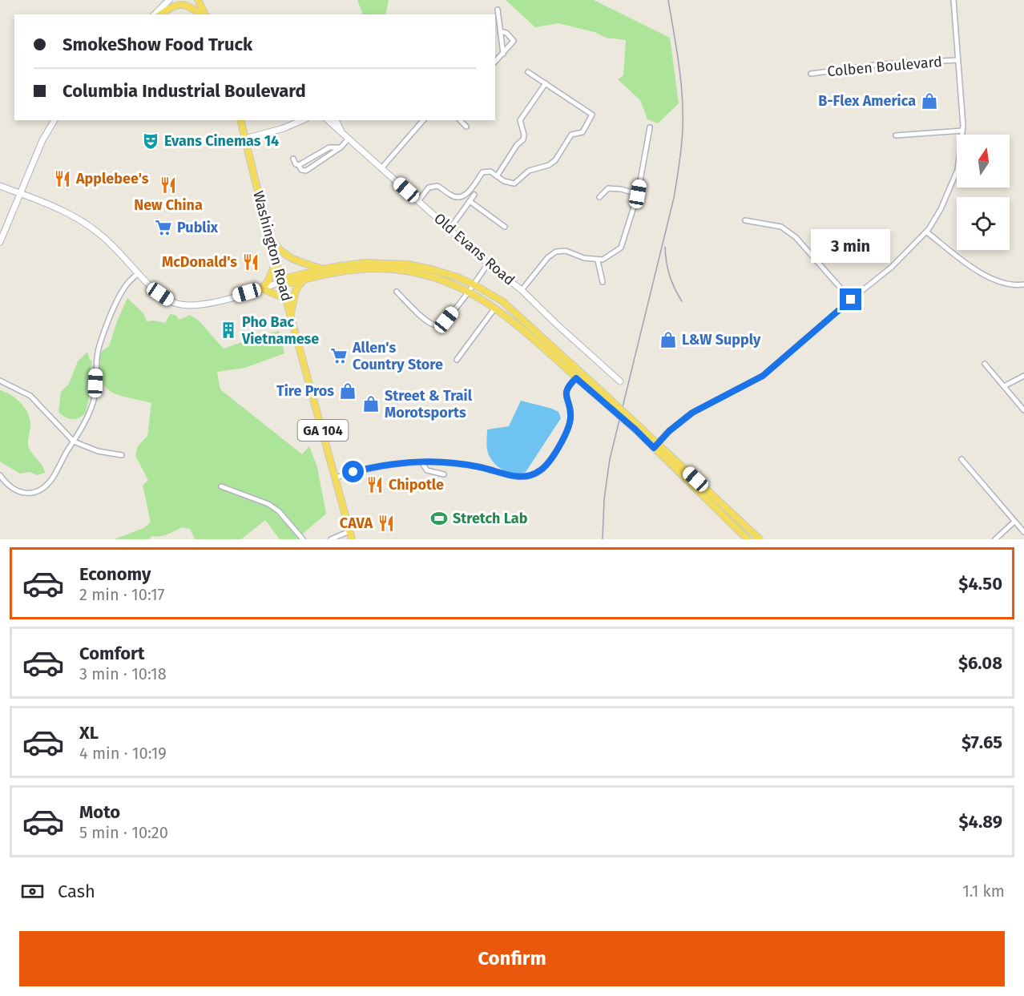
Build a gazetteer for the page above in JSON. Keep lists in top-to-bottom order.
{
  "streets": {
    "main road": ["Washington Road", "GA 104"],
    "street": ["Colben Boulevard", "Old Evans Road"]
  },
  "places": {
    "shop": [
      "B-Flex America",
      "L&W Supply",
      "Tire Pros",
      "Street & Trail Morotsports"
    ],
    "theatre": ["Evans Cinemas 14"],
    "restaurant": [
      "Applebee's",
      "New China",
      "McDonald's",
      "Chipotle",
      "CAVA"
    ],
    "supermarket": ["Publix", "Allen's Country Store"],
    "building": ["Pho Bac Vietnamese"],
    "sports": ["Stretch Lab"]
  },
  "north": "top",
  "page": {
    "banner": ["SmokeShow Food Truck", "Columbia Industrial Boulevard"],
    "bubble": "3 min",
    "list": [
      {
        "name": "Economy",
        "note": "2 min · 10:17",
        "value": "$4.50"
      },
      {
        "name": "Comfort",
        "note": "3 min · 10:18",
        "value": "$6.08"
      },
      {
        "name": "XL",
        "note": "4 min · 10:19",
        "value": "$7.65"
      },
      {
        "name": "Moto",
        "note": "5 min · 10:20",
        "value": "$4.89"
      }
    ],
    "pay": ["Cash", "1.1 km"],
    "buttons": "Confirm"
  }
}
